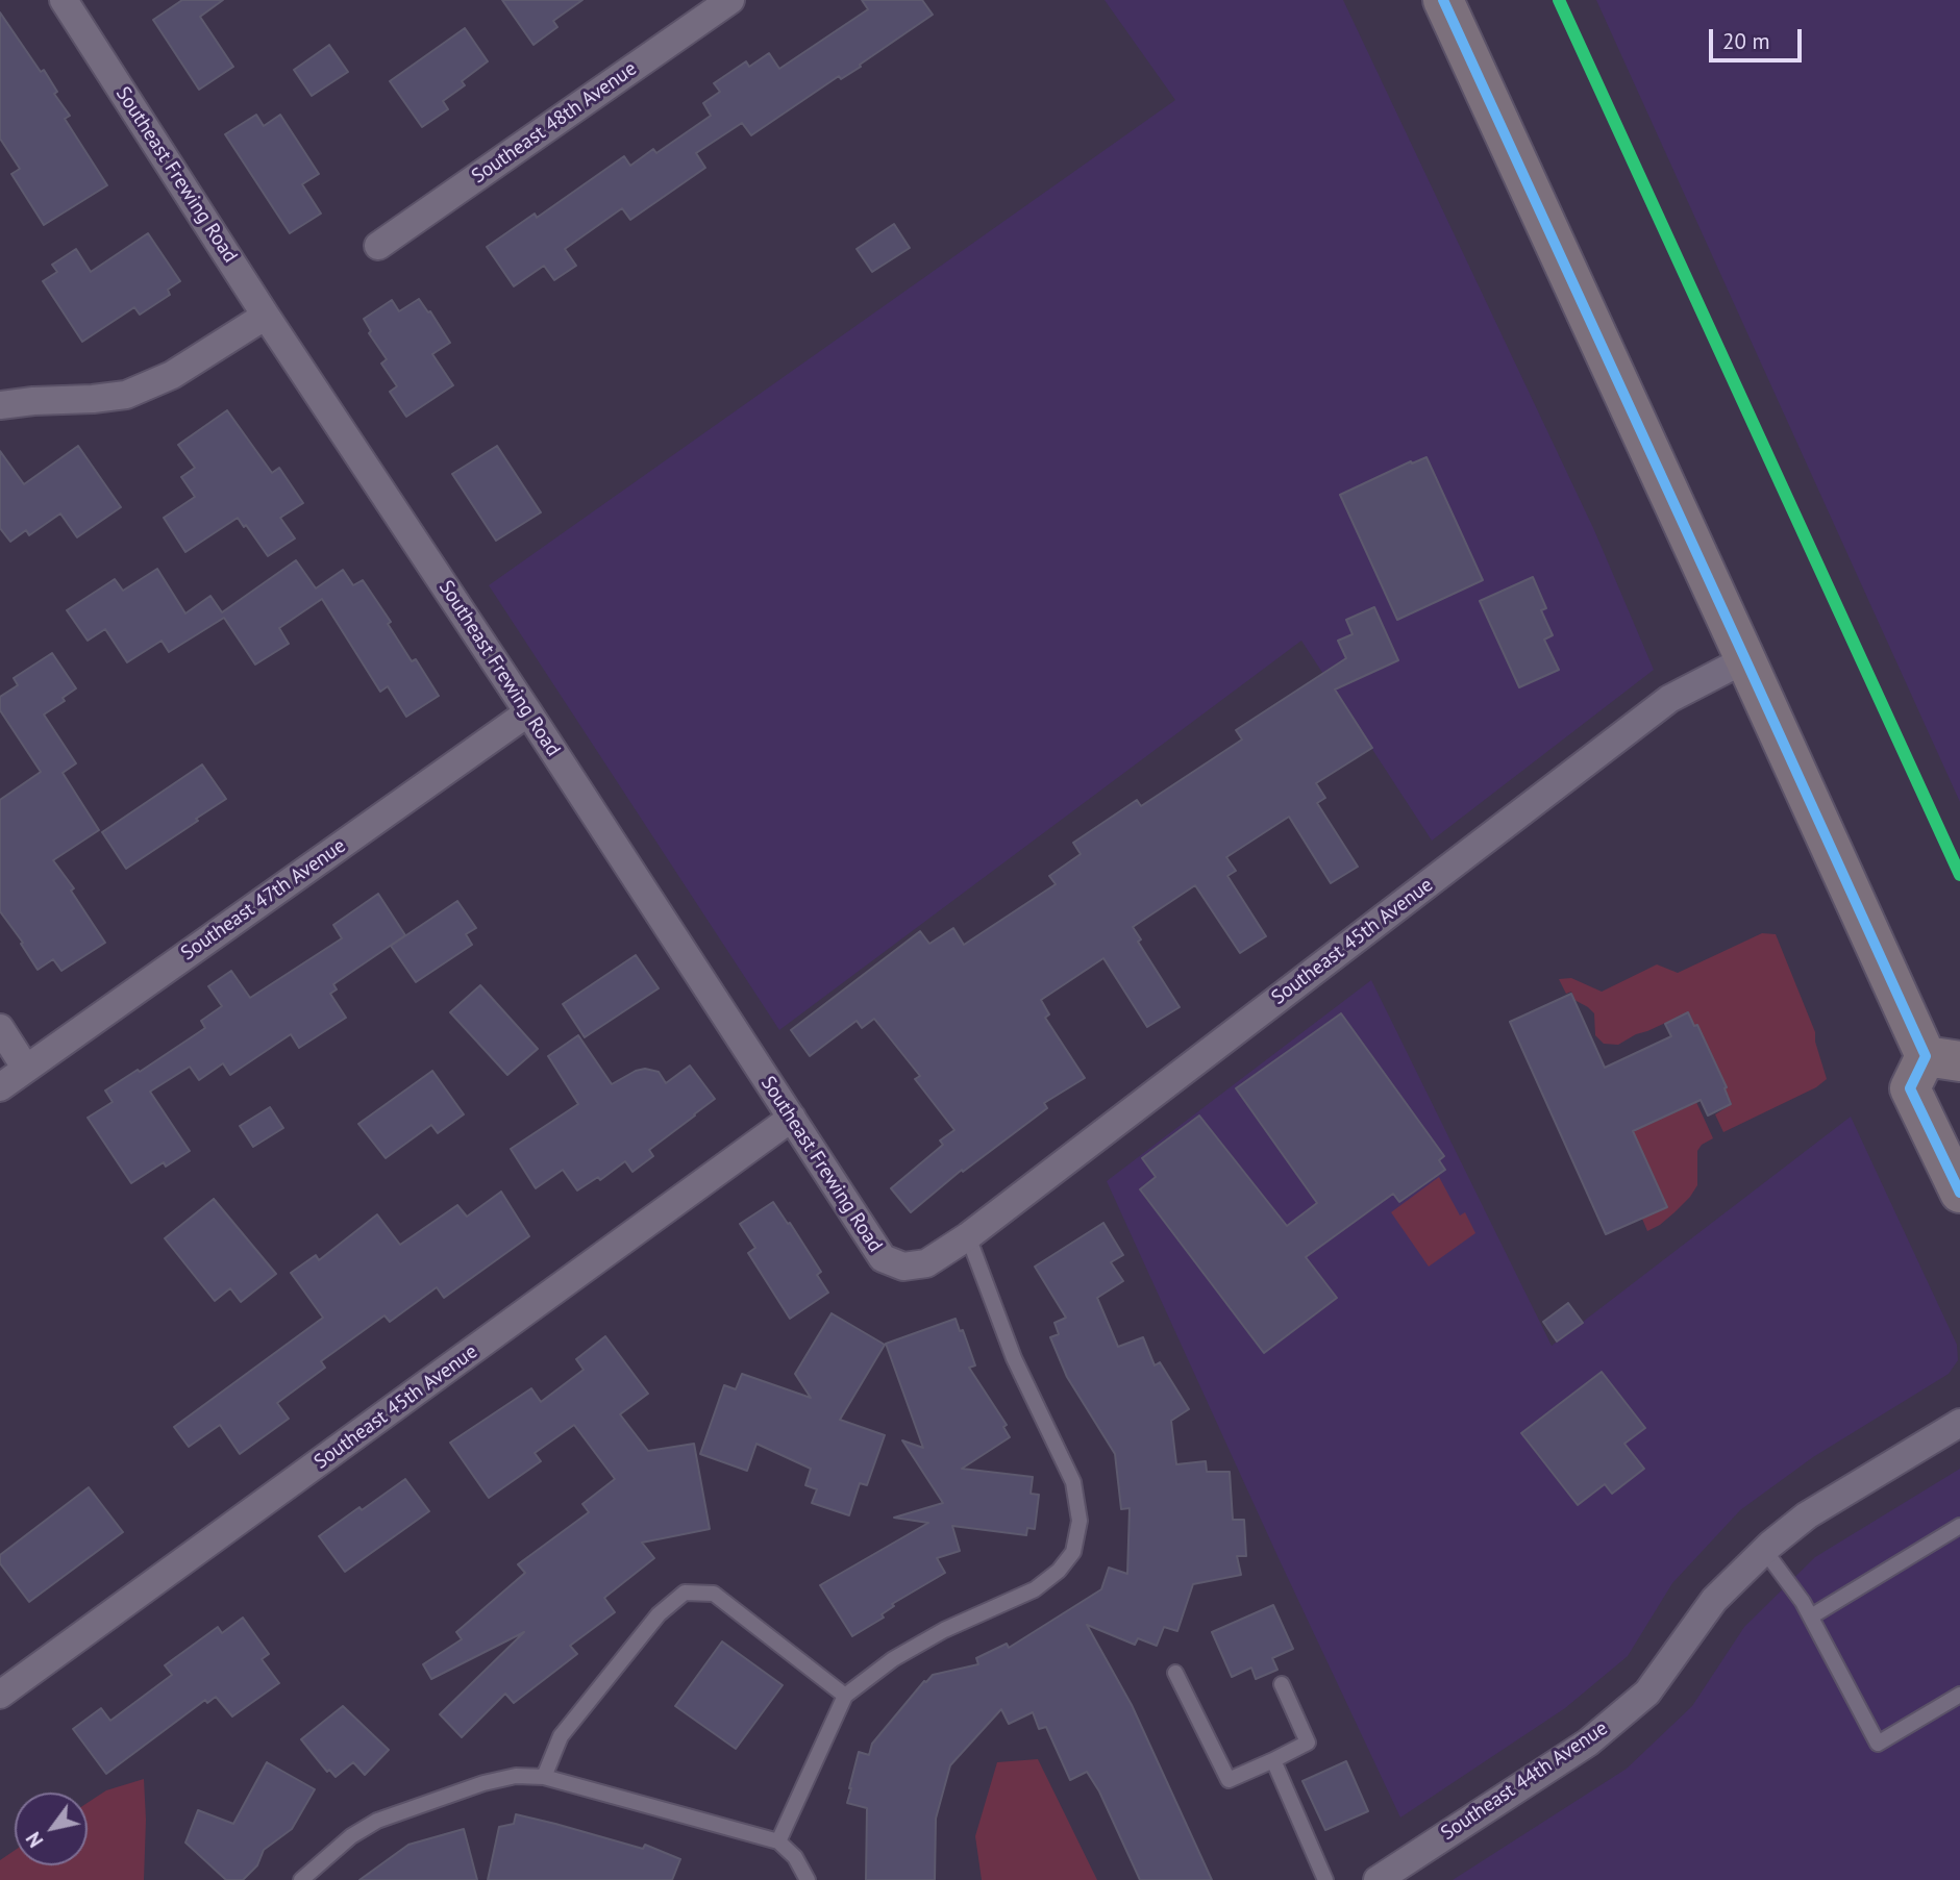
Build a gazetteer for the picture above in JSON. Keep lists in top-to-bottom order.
{
  "streets": {
    "street": [
      "Southeast 48th Avenue",
      "Southeast Frewing Road",
      "Southeast 47th Avenue",
      "Southeast 45th Avenue",
      "Southeast 44th Avenue"
    ]
  },
  "crossings": [
    ["Southeast Frewing Road", "Southeast 47th Avenue"],
    ["Southeast Frewing Road", "Southeast 45th Avenue"]
  ],
  "scale_bar": "20 m",
  "north": "bottom left"
}
